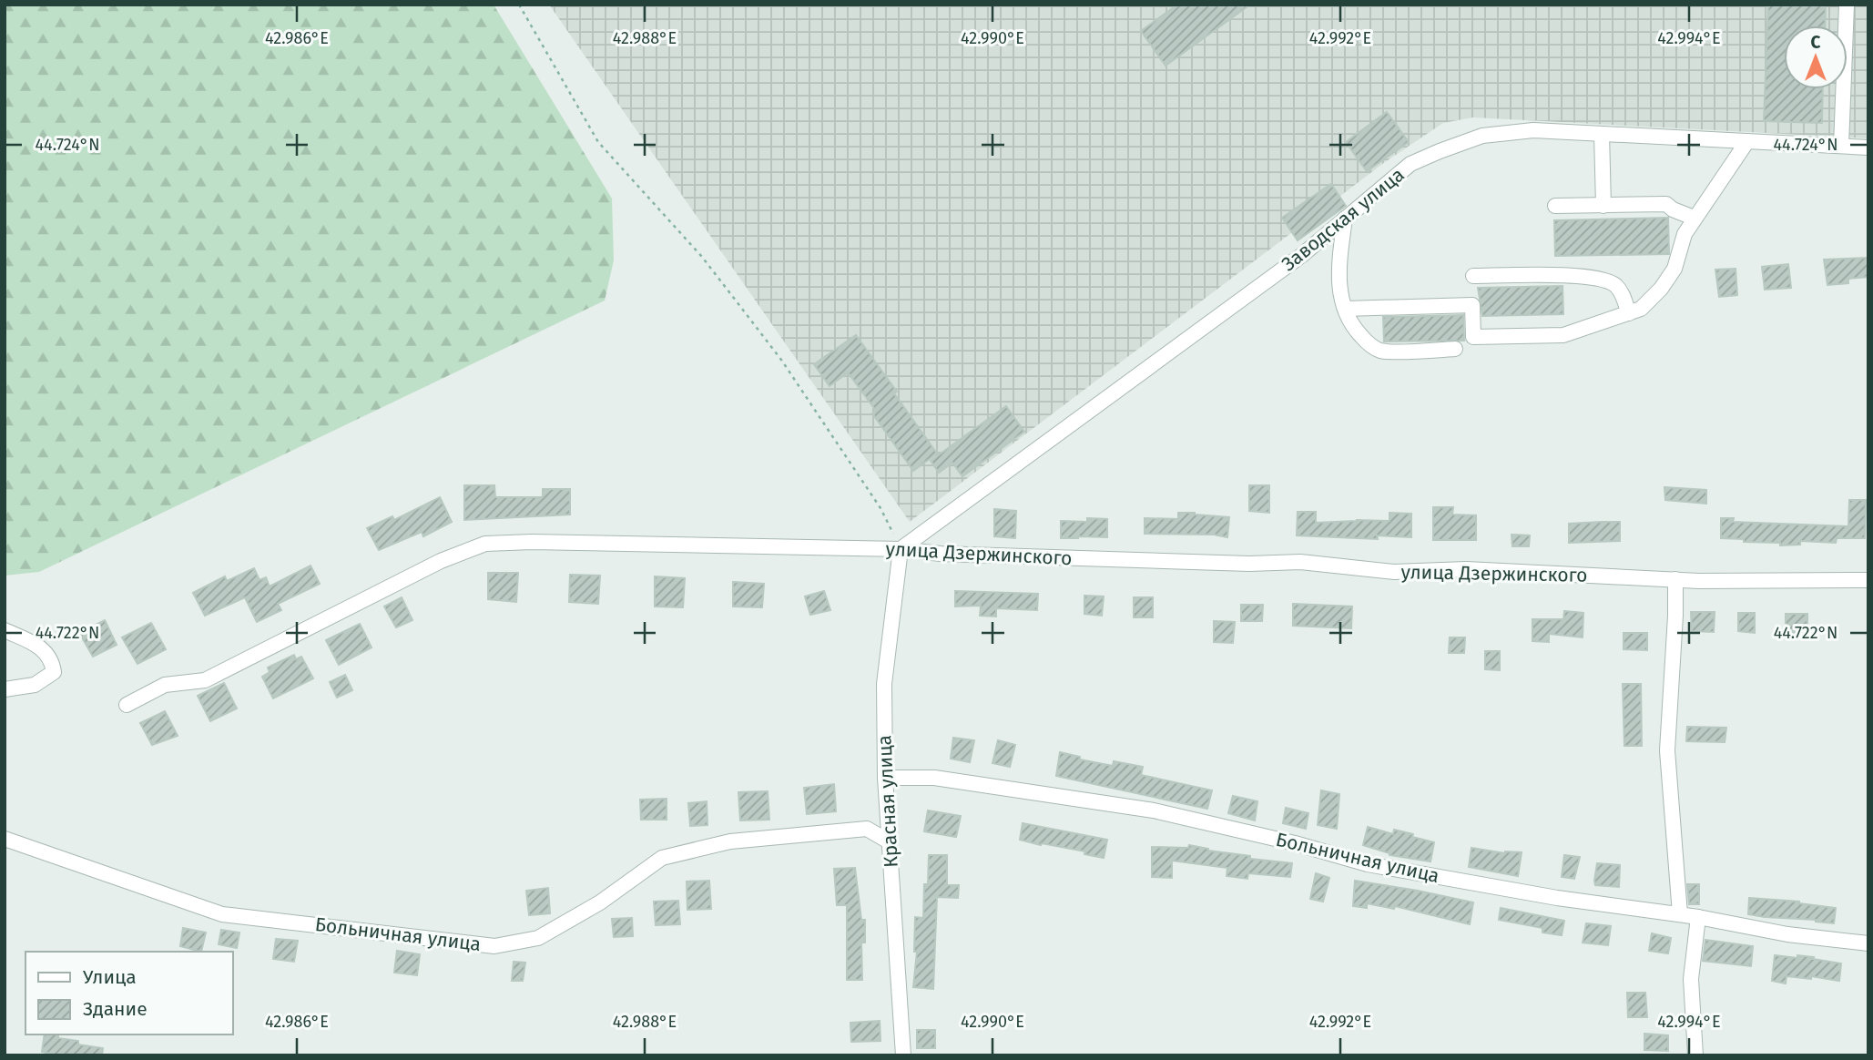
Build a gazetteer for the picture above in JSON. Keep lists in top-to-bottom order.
{
  "streets": {
    "street": [
      "Заводская улица",
      "улица Дзержинского",
      "Красная улица",
      "Больничная улица"
    ]
  },
  "crossings": [
    ["Заводская улица", "улица Дзержинского"],
    ["Заводская улица", "Красная улица"],
    ["улица Дзержинского", "Красная улица"],
    ["Красная улица", "Больничная улица"]
  ],
  "legend": ["Улица", "Здание"],
  "north": "top",
  "coordinates": [
    "42.986°E",
    "42.988°E",
    "42.990°E",
    "42.992°E",
    "42.994°E",
    "44.724°N",
    "44.722°N"
  ]
}
